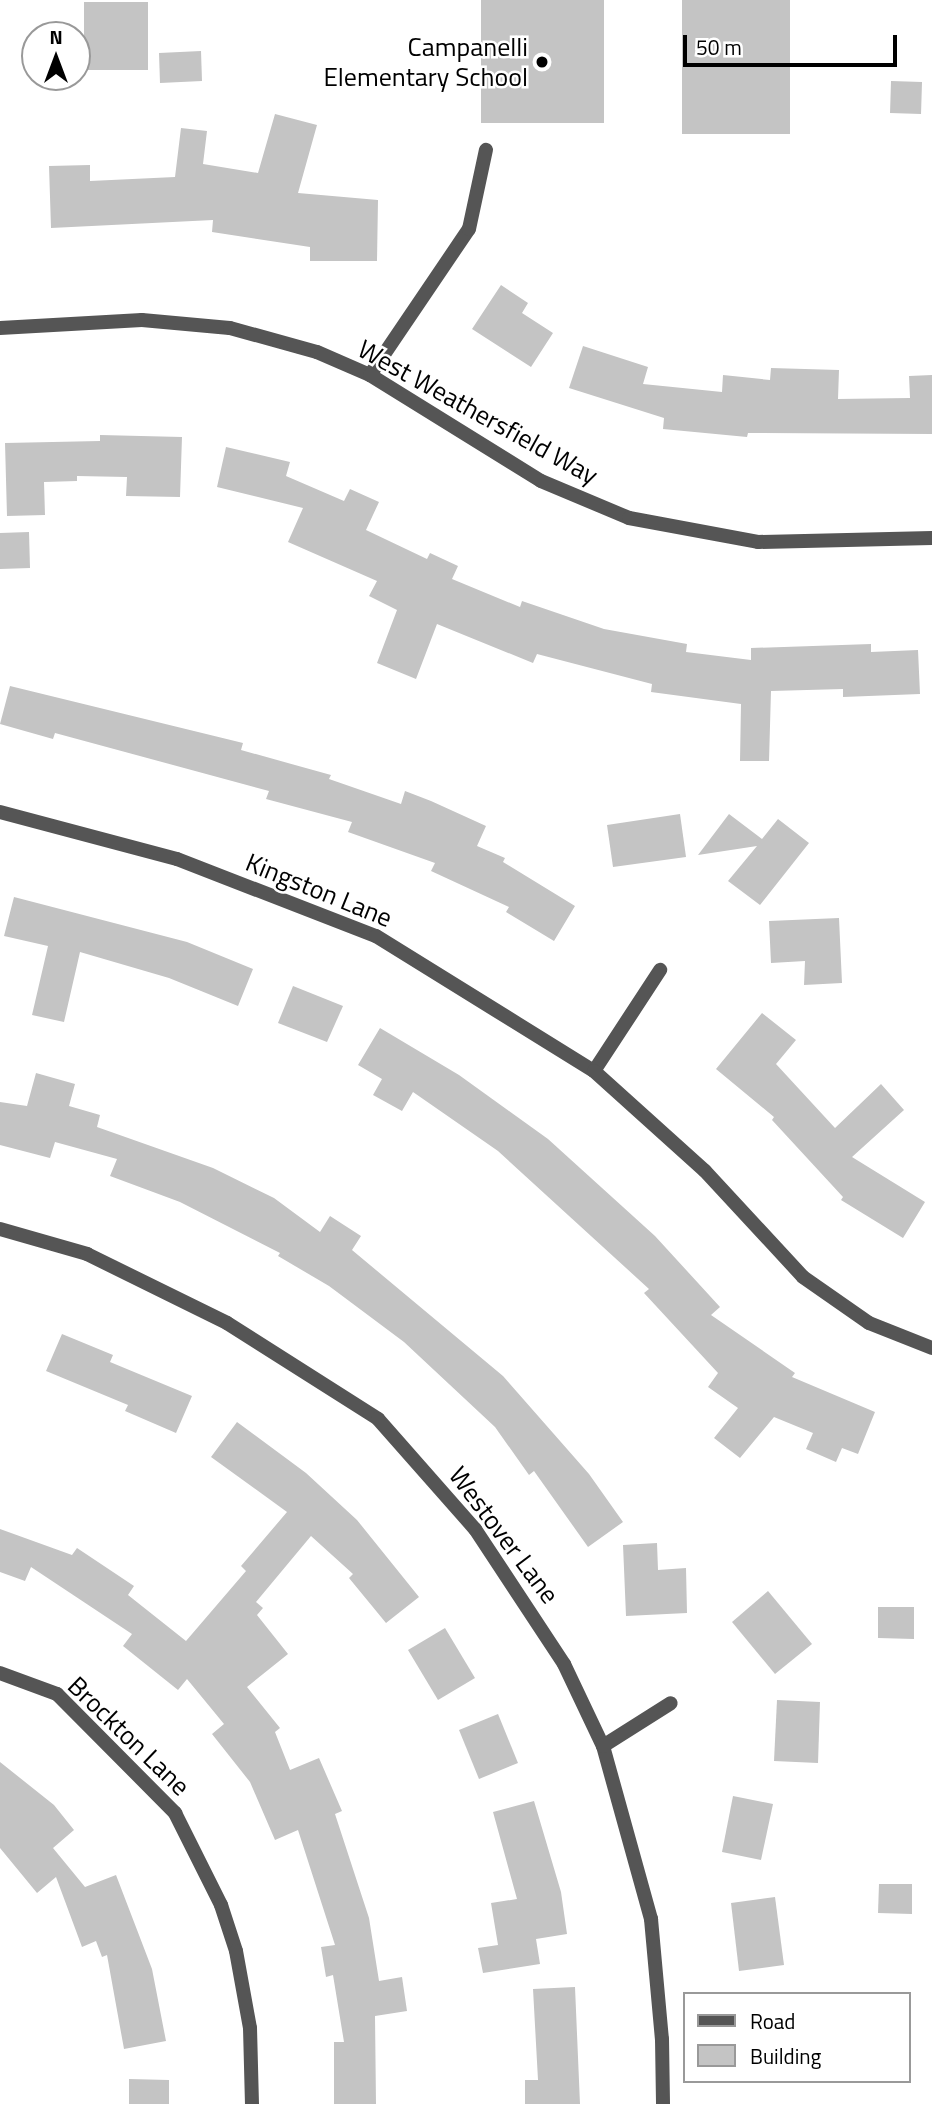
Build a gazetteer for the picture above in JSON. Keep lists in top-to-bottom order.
{
  "streets": {
    "street": [
      "West Weathersfield Way",
      "Kingston Lane",
      "Westover Lane",
      "Brockton Lane"
    ]
  },
  "places": ["Campanelli Elementary School"],
  "legend": ["Road", "Building"],
  "scale_bar": "50 m",
  "north": "top"
}
